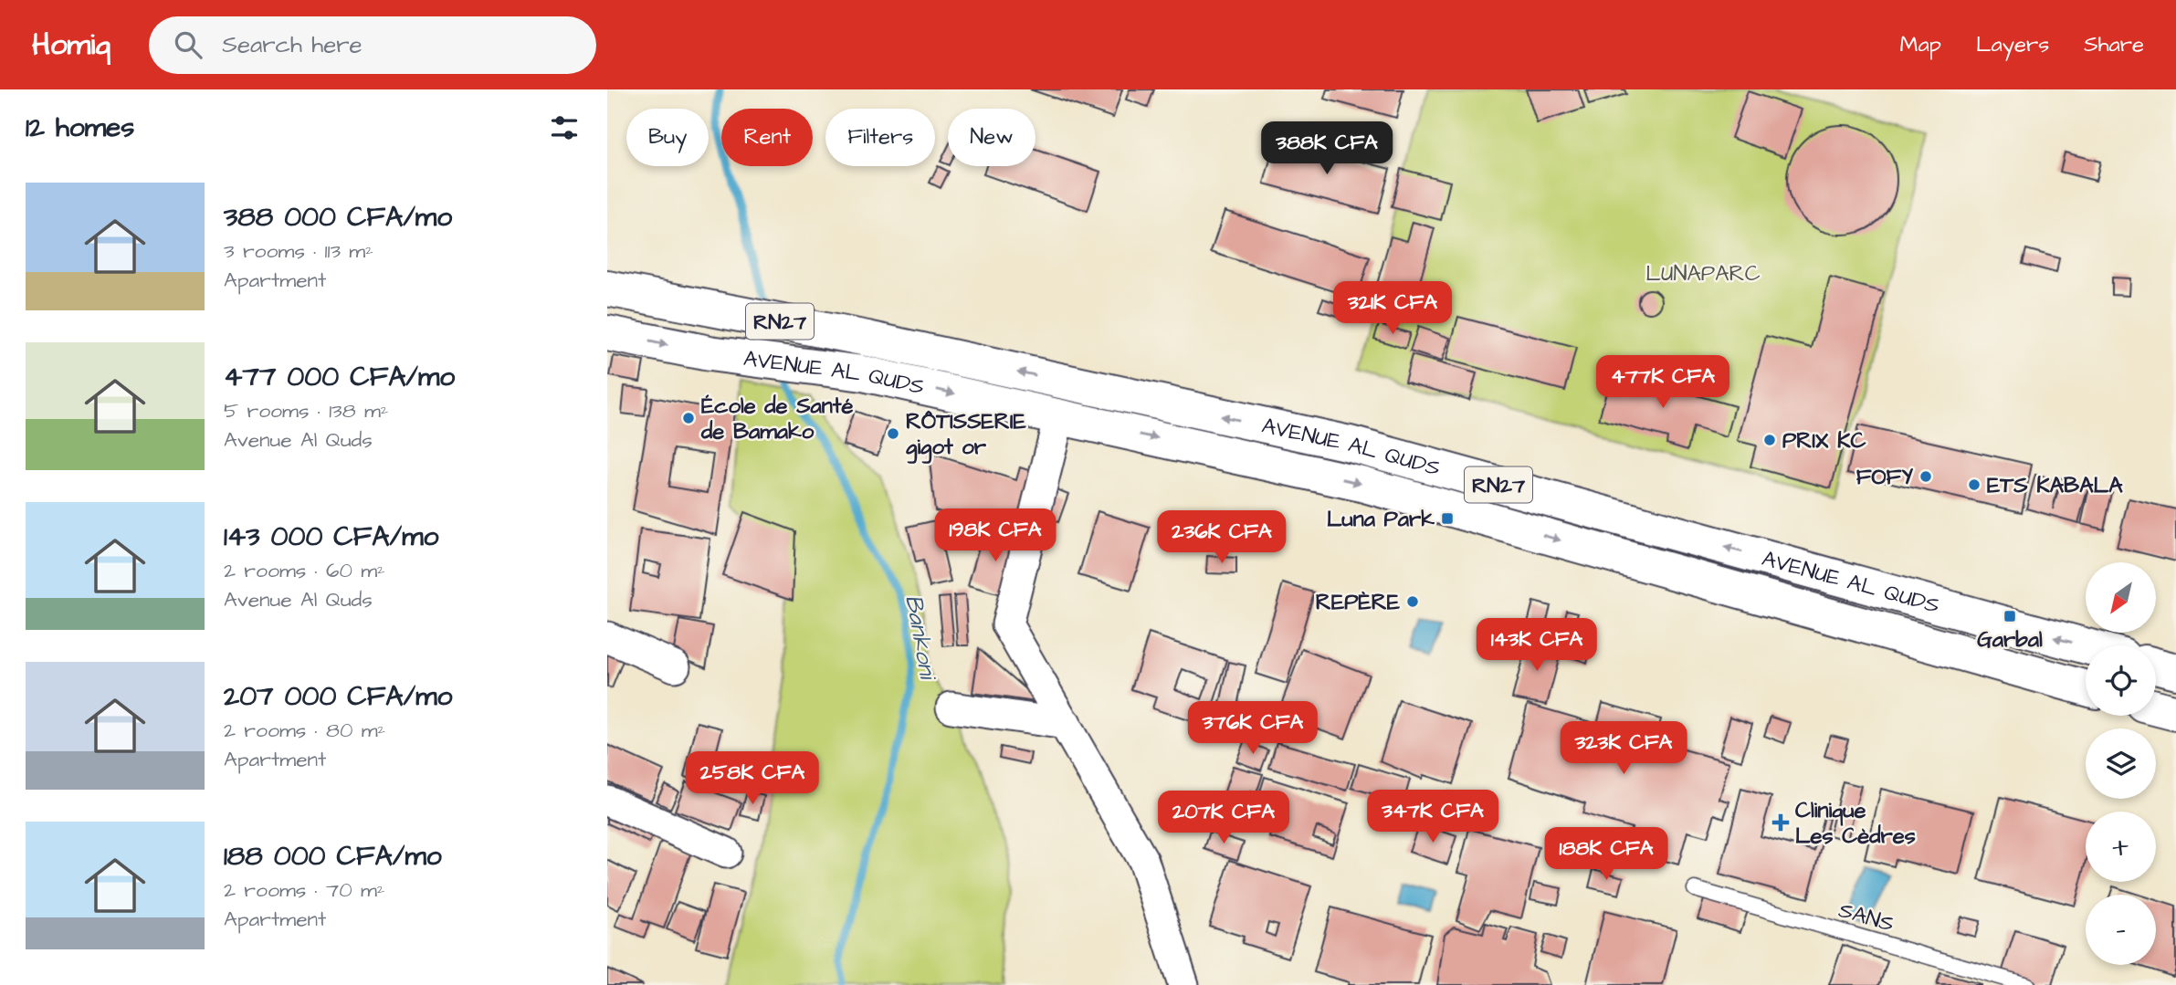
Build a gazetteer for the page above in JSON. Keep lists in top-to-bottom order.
{
  "streets": {
    "main road": ["RN27", "AVENUE AL QUDS"],
    "lane": ["SANS"]
  },
  "water": ["Bankoni"],
  "parks": ["LUNAPARC"],
  "places": {
    "other": [
      "École de Santé de Bamako",
      "RÔTISSERIE gigot or",
      "PRIX KC",
      "FOFY",
      "ETS KABALA",
      "REPÈRE"
    ],
    "transit": ["Luna Park", "Garbal"],
    "health": ["Clinique Les Cèdres"]
  },
  "north": "bottom left",
  "page": {
    "header": "Homiq",
    "search": "Search here",
    "nav": ["Map", "Layers", "Share"],
    "heading": "12 homes",
    "chip": [
      "Buy",
      "Rent",
      "Filters",
      "New"
    ],
    "price": [
      "388K CFA",
      "321K CFA",
      "477K CFA",
      "198K CFA",
      "236K CFA",
      "143K CFA",
      "376K CFA",
      "323K CFA",
      "258K CFA",
      "347K CFA",
      "207K CFA",
      "188K CFA"
    ],
    "list": [
      {
        "name": "388 000 CFA/mo",
        "note": "3 rooms · 113 m² · Apartment"
      },
      {
        "name": "477 000 CFA/mo",
        "note": "5 rooms · 138 m² · Avenue Al Quds"
      },
      {
        "name": "143 000 CFA/mo",
        "note": "2 rooms · 60 m² · Avenue Al Quds"
      },
      {
        "name": "207 000 CFA/mo",
        "note": "2 rooms · 80 m² · Apartment"
      },
      {
        "name": "188 000 CFA/mo",
        "note": "2 rooms · 70 m² · Apartment"
      }
    ],
    "map_buttons": ["+", "−"]
  }
}
